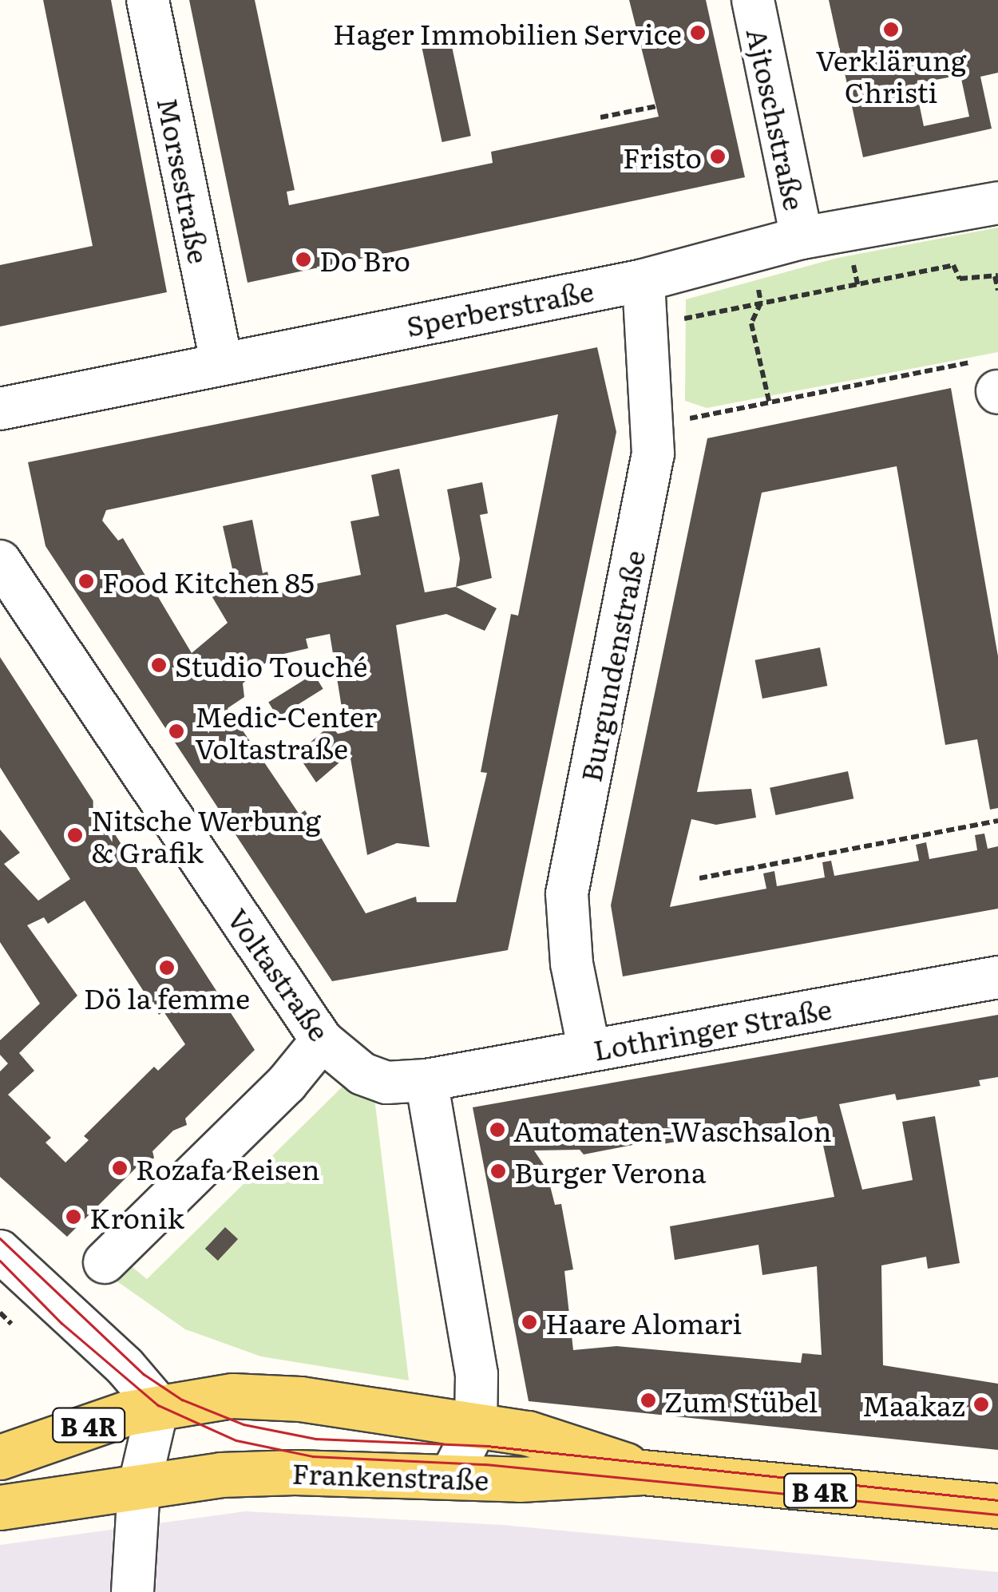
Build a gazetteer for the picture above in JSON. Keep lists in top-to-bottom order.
{
  "streets": {
    "main road": ["B 4R", "Frankenstraße"],
    "street": [
      "Ajtoschstraße",
      "Morsestraße",
      "Sperberstraße",
      "Burgundenstraße",
      "Voltastraße",
      "Lothringer Straße"
    ]
  },
  "crossings": [
    ["Ajtoschstraße", "Sperberstraße"],
    ["Morsestraße", "Sperberstraße"],
    ["Sperberstraße", "Burgundenstraße"],
    ["Burgundenstraße", "Lothringer Straße"],
    ["Voltastraße", "Lothringer Straße"]
  ],
  "places": [
    "Verklärung Christi",
    "Hager Immobilien Service",
    "Fristo",
    "Do Bro",
    "Food Kitchen 85",
    "Studio Touché",
    "Medic-Center Voltastraße",
    "Nitsche Werbung & Grafik",
    "Dö la femme",
    "Automaten-Waschsalon",
    "Rozafa Reisen",
    "Burger Verona",
    "Kronik",
    "Haare Alomari",
    "Zum Stübel",
    "Maakaz"
  ]
}
